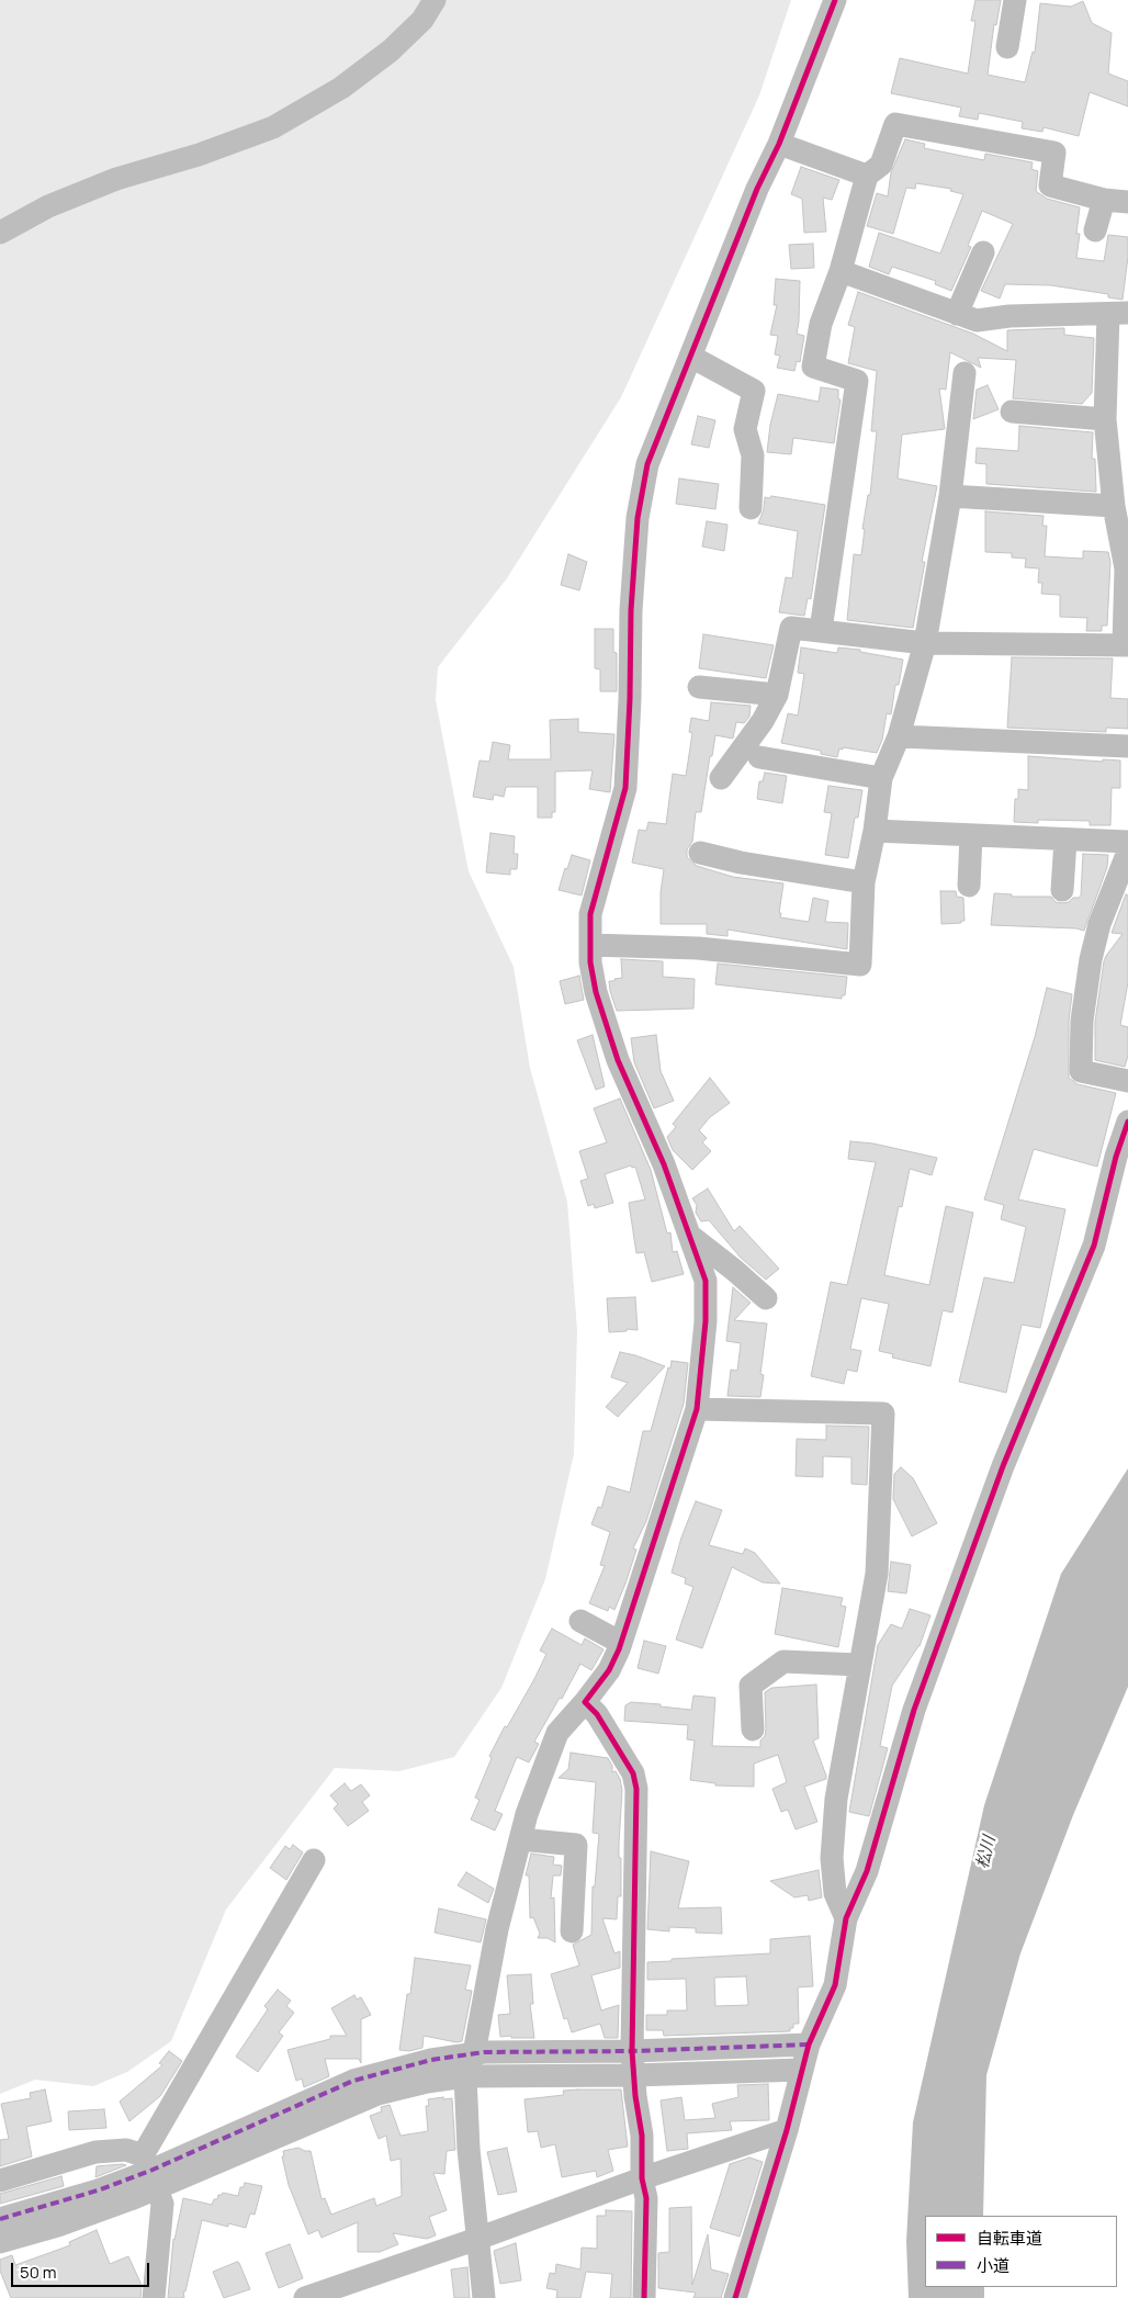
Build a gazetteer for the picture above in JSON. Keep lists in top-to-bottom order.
{
  "water": ["松川"],
  "legend": ["自転車道", "小道"],
  "scale_bar": "50 m"
}
